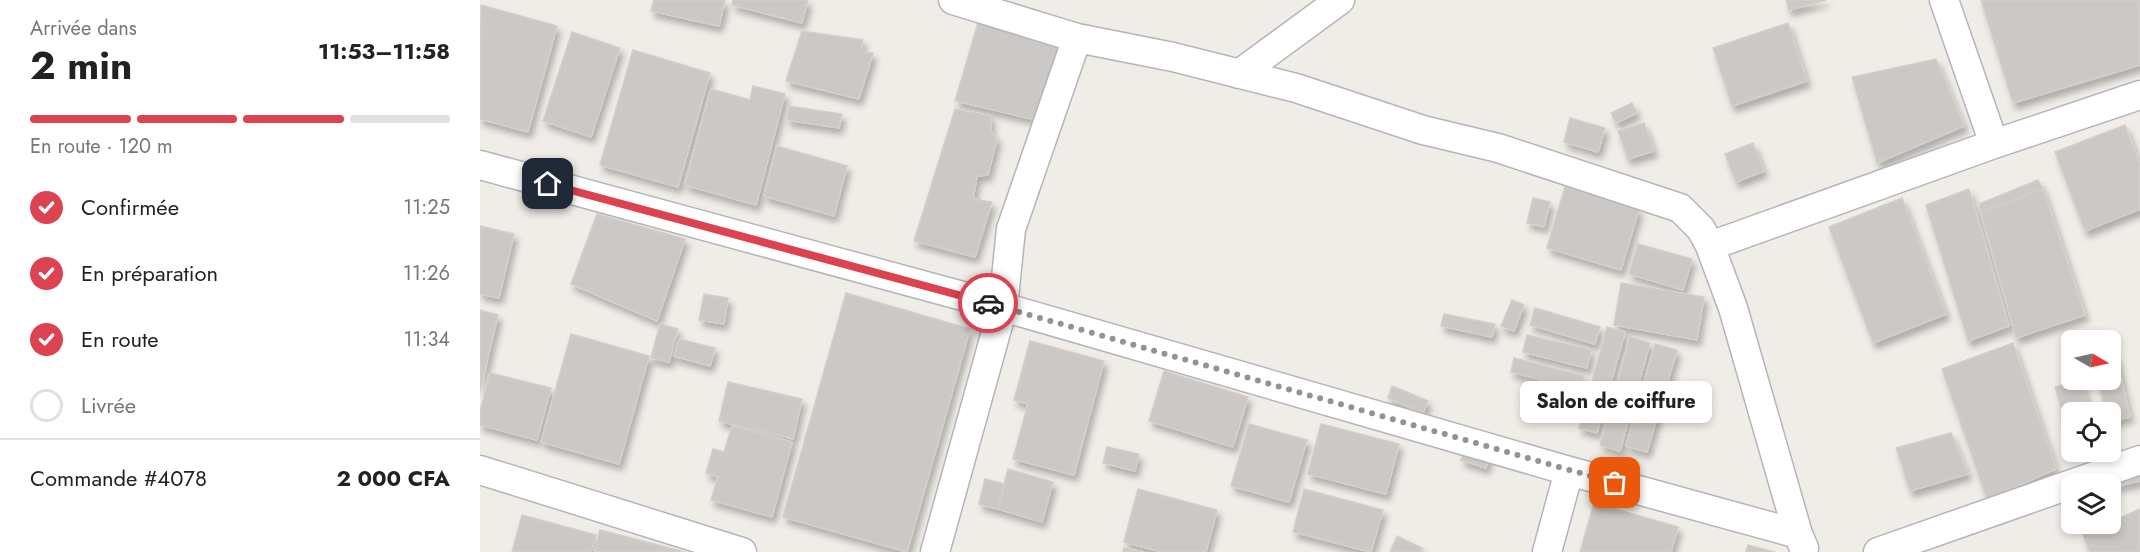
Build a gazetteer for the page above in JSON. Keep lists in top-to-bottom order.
{
  "places": ["Salon de coiffure"],
  "north": "right",
  "page": {
    "heading": ["2 min", "Arrivée dans", "11:53–11:58"],
    "panel": ["Commande #4078", "2 000 CFA"],
    "bar": "En route · 120 m",
    "list": [
      ["Confirmée", "11:25"],
      ["En préparation", "11:26"],
      ["En route", "11:34"],
      "Livrée"
    ],
    "bubble": "Salon de coiffure"
  }
}
